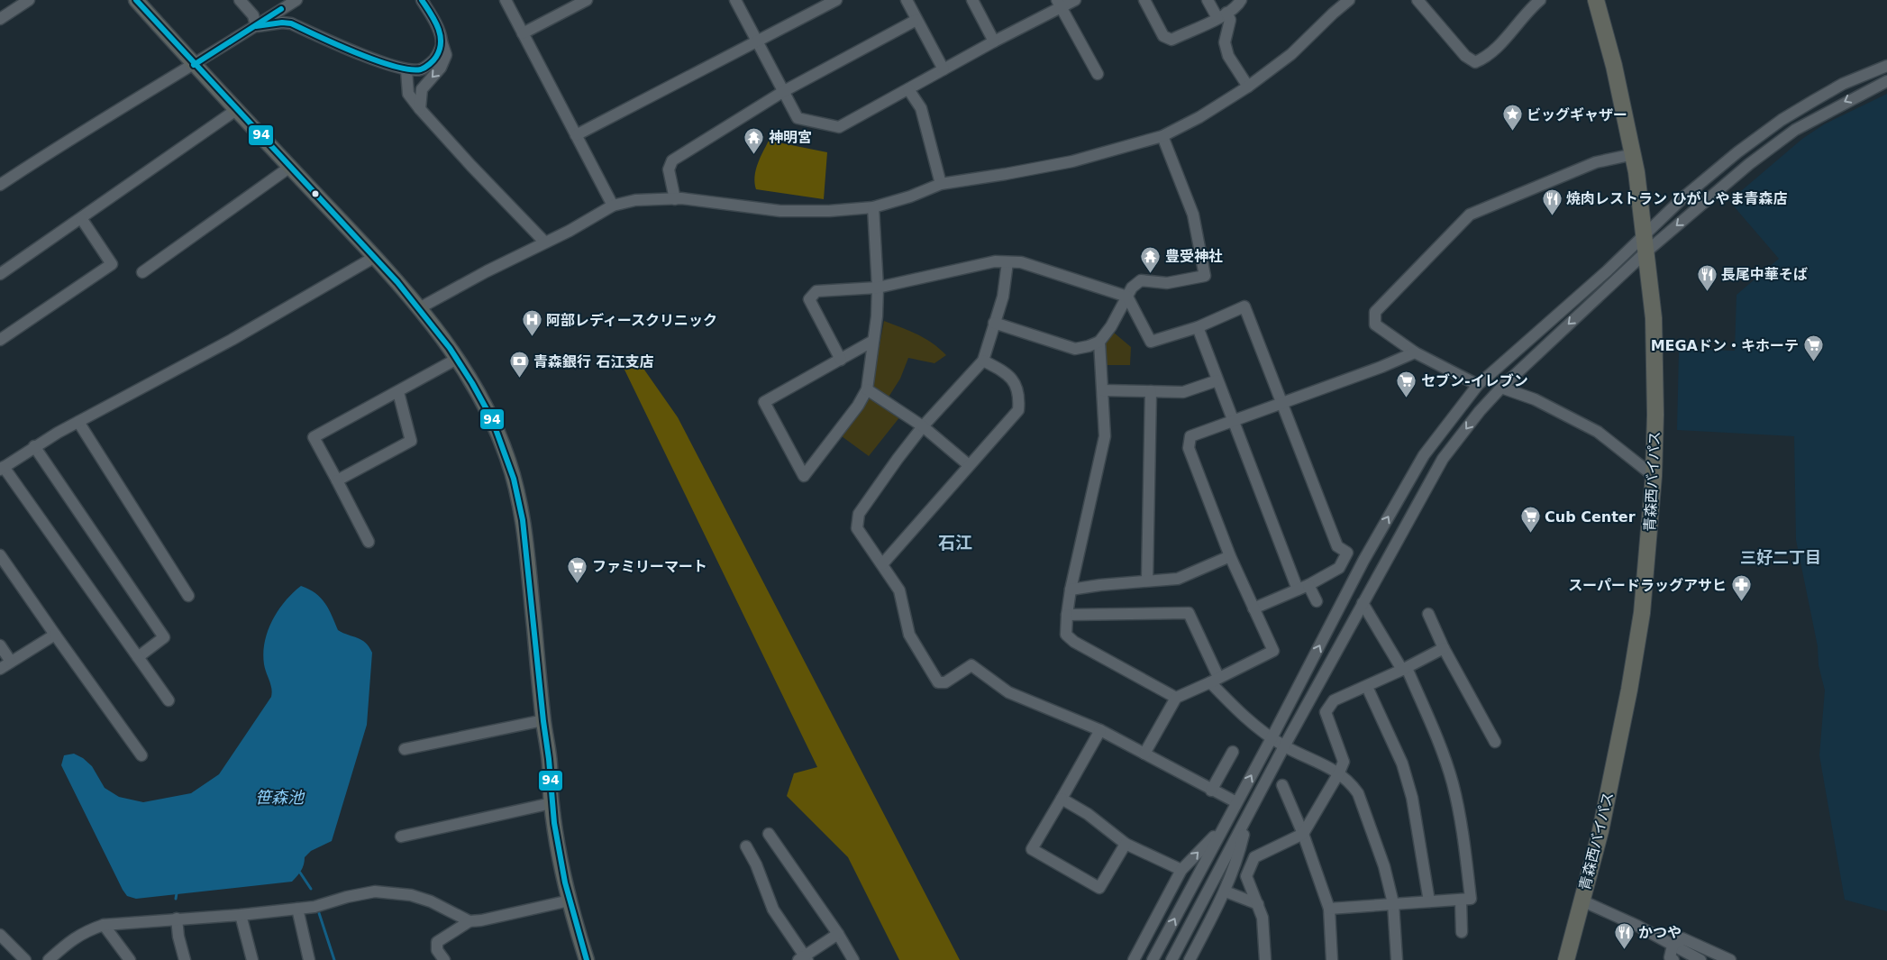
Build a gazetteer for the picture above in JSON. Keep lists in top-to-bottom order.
{
  "streets": {
    "highway": ["青森西バイパス"]
  },
  "districts": ["石江", "三好二丁目"],
  "water": ["笹森池"],
  "places": {
    "place": ["ビッグギャザー"],
    "temple": ["神明宮", "豊受神社"],
    "restaurant": ["焼肉レストラン ひがしやま青森店", "長尾中華そば", "かつや"],
    "hospital": ["阿部レディースクリニック"],
    "supermarket": [
      "MEGAドン・キホーテ",
      "セブン-イレブン",
      "Cub Center",
      "ファミリーマート"
    ],
    "bank": ["青森銀行 石江支店"],
    "pharmacy": ["スーパードラッグアサヒ"]
  },
  "lines": ["transit line 94"]
}
